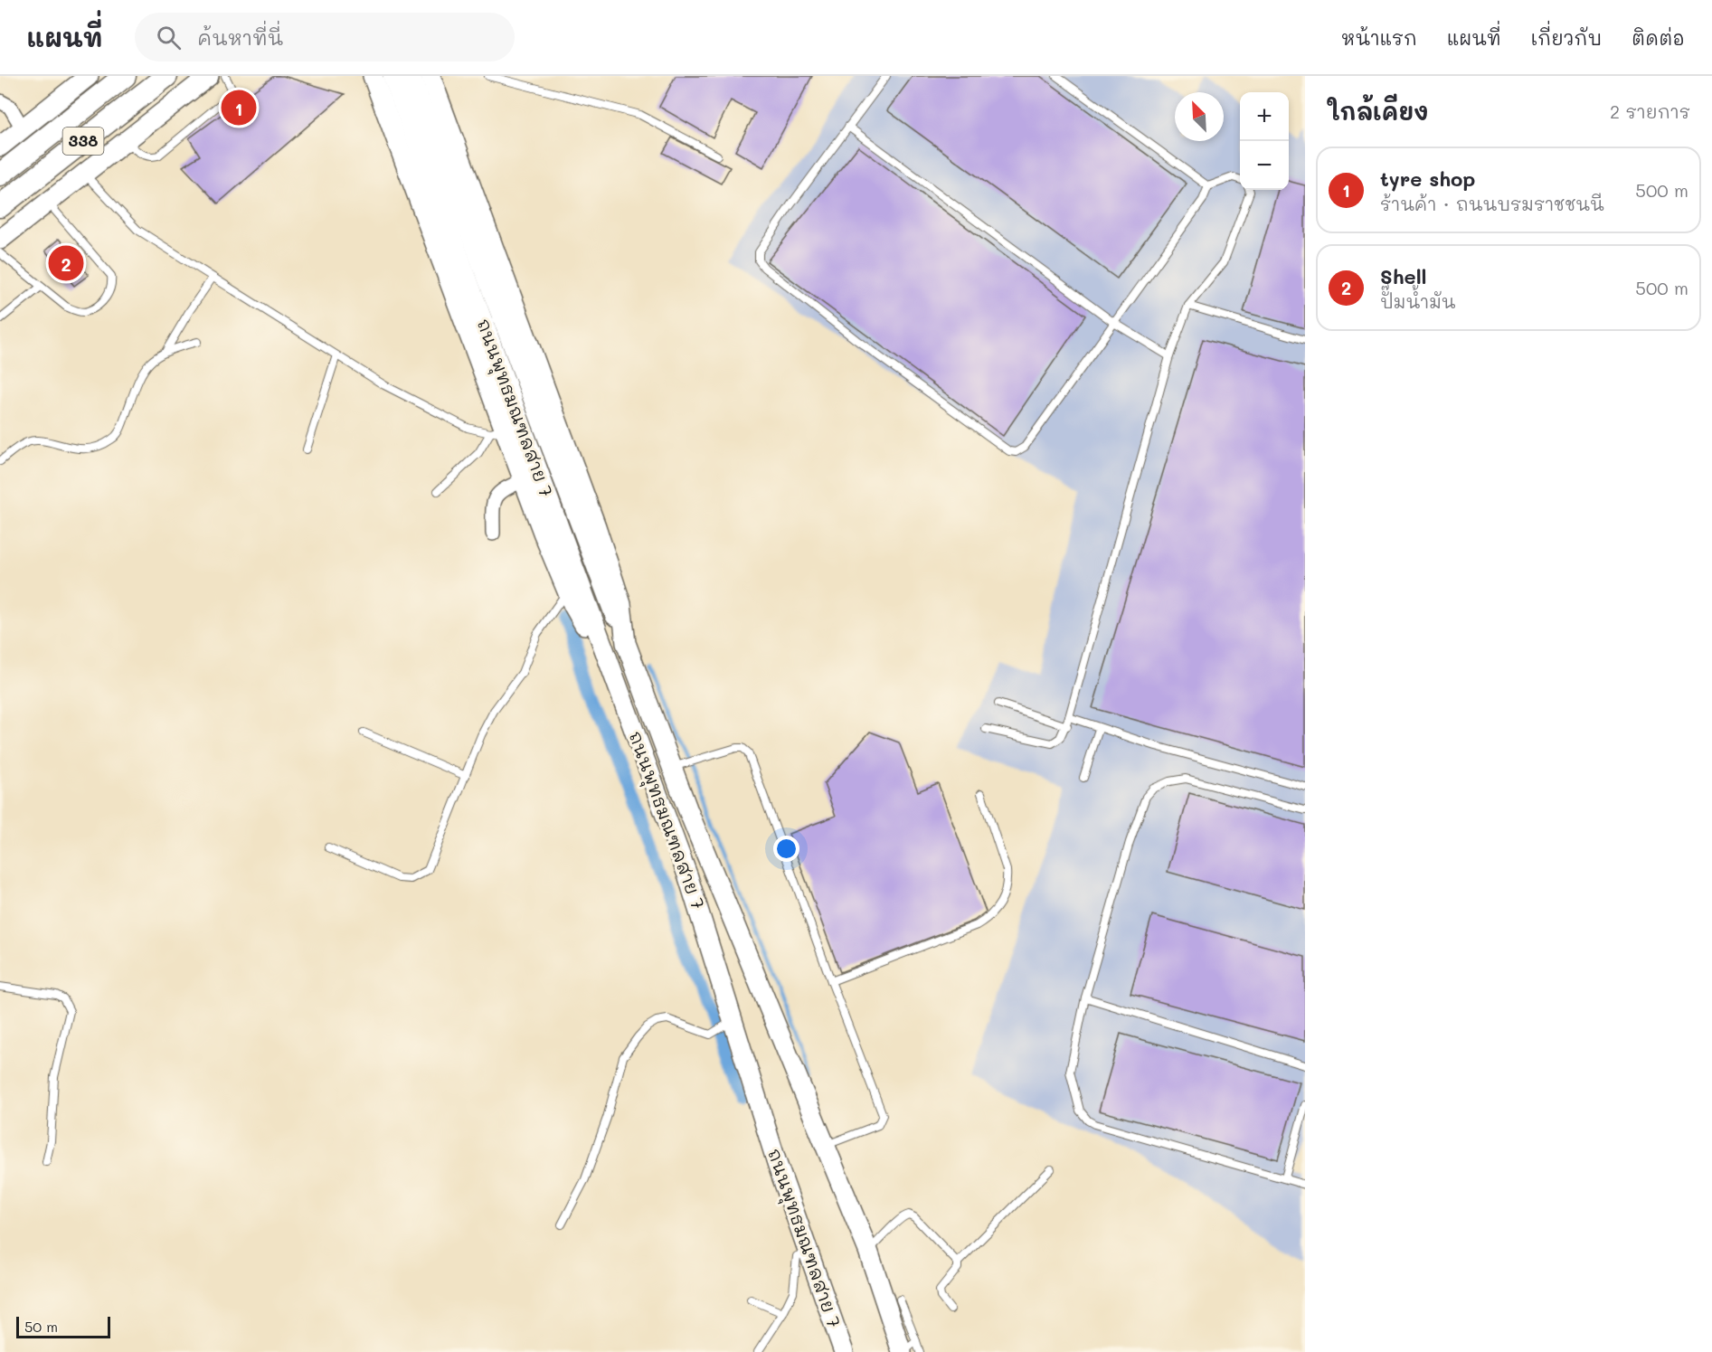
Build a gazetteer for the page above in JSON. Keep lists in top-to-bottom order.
{
  "streets": {
    "highway": ["338"],
    "main road": ["ถนนพุทธมณฑลสาย 7"]
  },
  "scale_bar": "50 m",
  "north": "top left",
  "page": {
    "header": "แผนที่",
    "search": "ค้นหาที่นี่",
    "nav": [
      "หน้าแรก",
      "แผนที่",
      "เกี่ยวกับ",
      "ติดต่อ"
    ],
    "heading": ["ใกล้เคียง", "2 รายการ"],
    "pins": ["1", "2"],
    "map_buttons": ["+", "−"],
    "list": [
      {
        "mark": "1",
        "name": "tyre shop",
        "note": "ร้านค้า · ถนนบรมราชชนนี",
        "value": "500 m"
      },
      {
        "mark": "2",
        "name": "Shell",
        "note": "ปั๊มน้ำมัน",
        "value": "500 m"
      }
    ],
    "scale": "50 m"
  }
}
